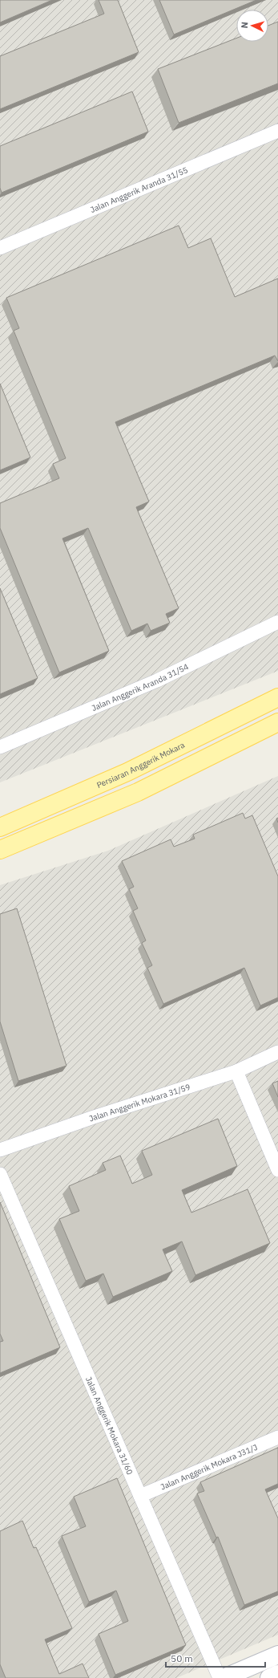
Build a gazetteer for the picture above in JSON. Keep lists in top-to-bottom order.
{
  "streets": {
    "main road": ["Persiaran Anggerik Mokara"],
    "street": [
      "Jalan Anggerik Aranda 31/55",
      "Jalan Anggerik Aranda 31/54",
      "Jalan Anggerik Mokara 31/59",
      "Jalan Anggerik Mokara 31/60",
      "Jalan Anggerik Mokara J31/J"
    ]
  },
  "crossings": [
    ["Jalan Anggerik Mokara 31/60", "Jalan Anggerik Mokara J31/J"]
  ],
  "scale_bar": "50 m",
  "north": "left"
}
